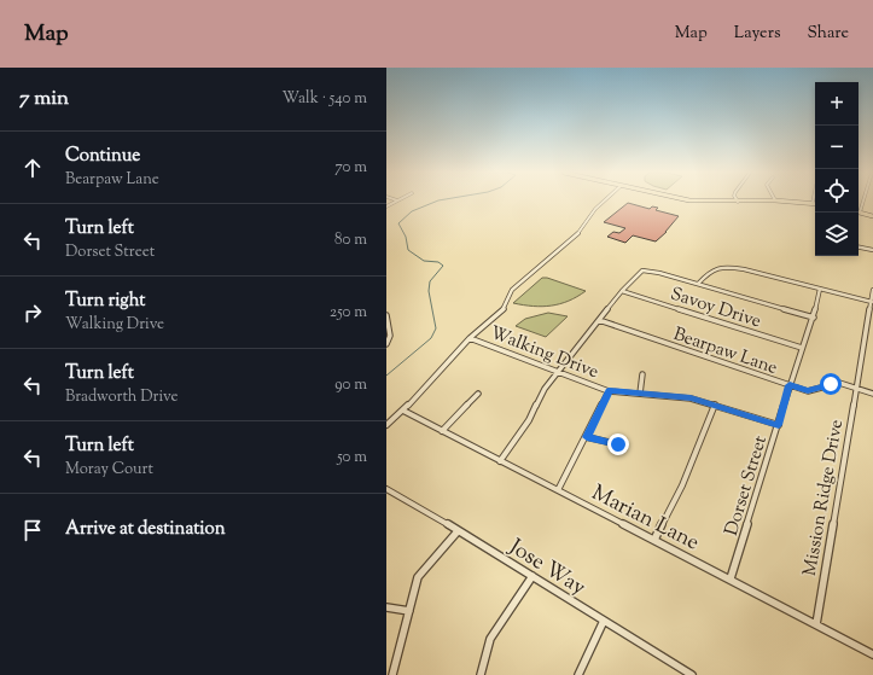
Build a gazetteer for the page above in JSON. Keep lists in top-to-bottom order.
{
  "streets": {
    "street": [
      "Savoy Drive",
      "Bearpaw Lane",
      "Walking Drive",
      "Dorset Street",
      "Mission Ridge Drive",
      "Marian Lane",
      "Jose Way"
    ]
  },
  "crossings": [
    ["Savoy Drive", "Dorset Street"],
    ["Bearpaw Lane", "Dorset Street"],
    ["Bearpaw Lane", "Mission Ridge Drive"],
    ["Walking Drive", "Dorset Street"],
    ["Dorset Street", "Marian Lane"],
    ["Mission Ridge Drive", "Marian Lane"]
  ],
  "page": {
    "header": "Map",
    "nav": ["Map", "Layers", "Share"],
    "heading": ["7 min", "Walk · 540 m"],
    "map_buttons": ["+", "−"],
    "list": [
      ["Continue", "Bearpaw Lane", "70 m"],
      ["Turn left", "Dorset Street", "80 m"],
      ["Turn right", "Walking Drive", "250 m"],
      ["Turn left", "Bradworth Drive", "90 m"],
      ["Turn left", "Moray Court", "50 m"],
      "Arrive at destination"
    ]
  }
}
